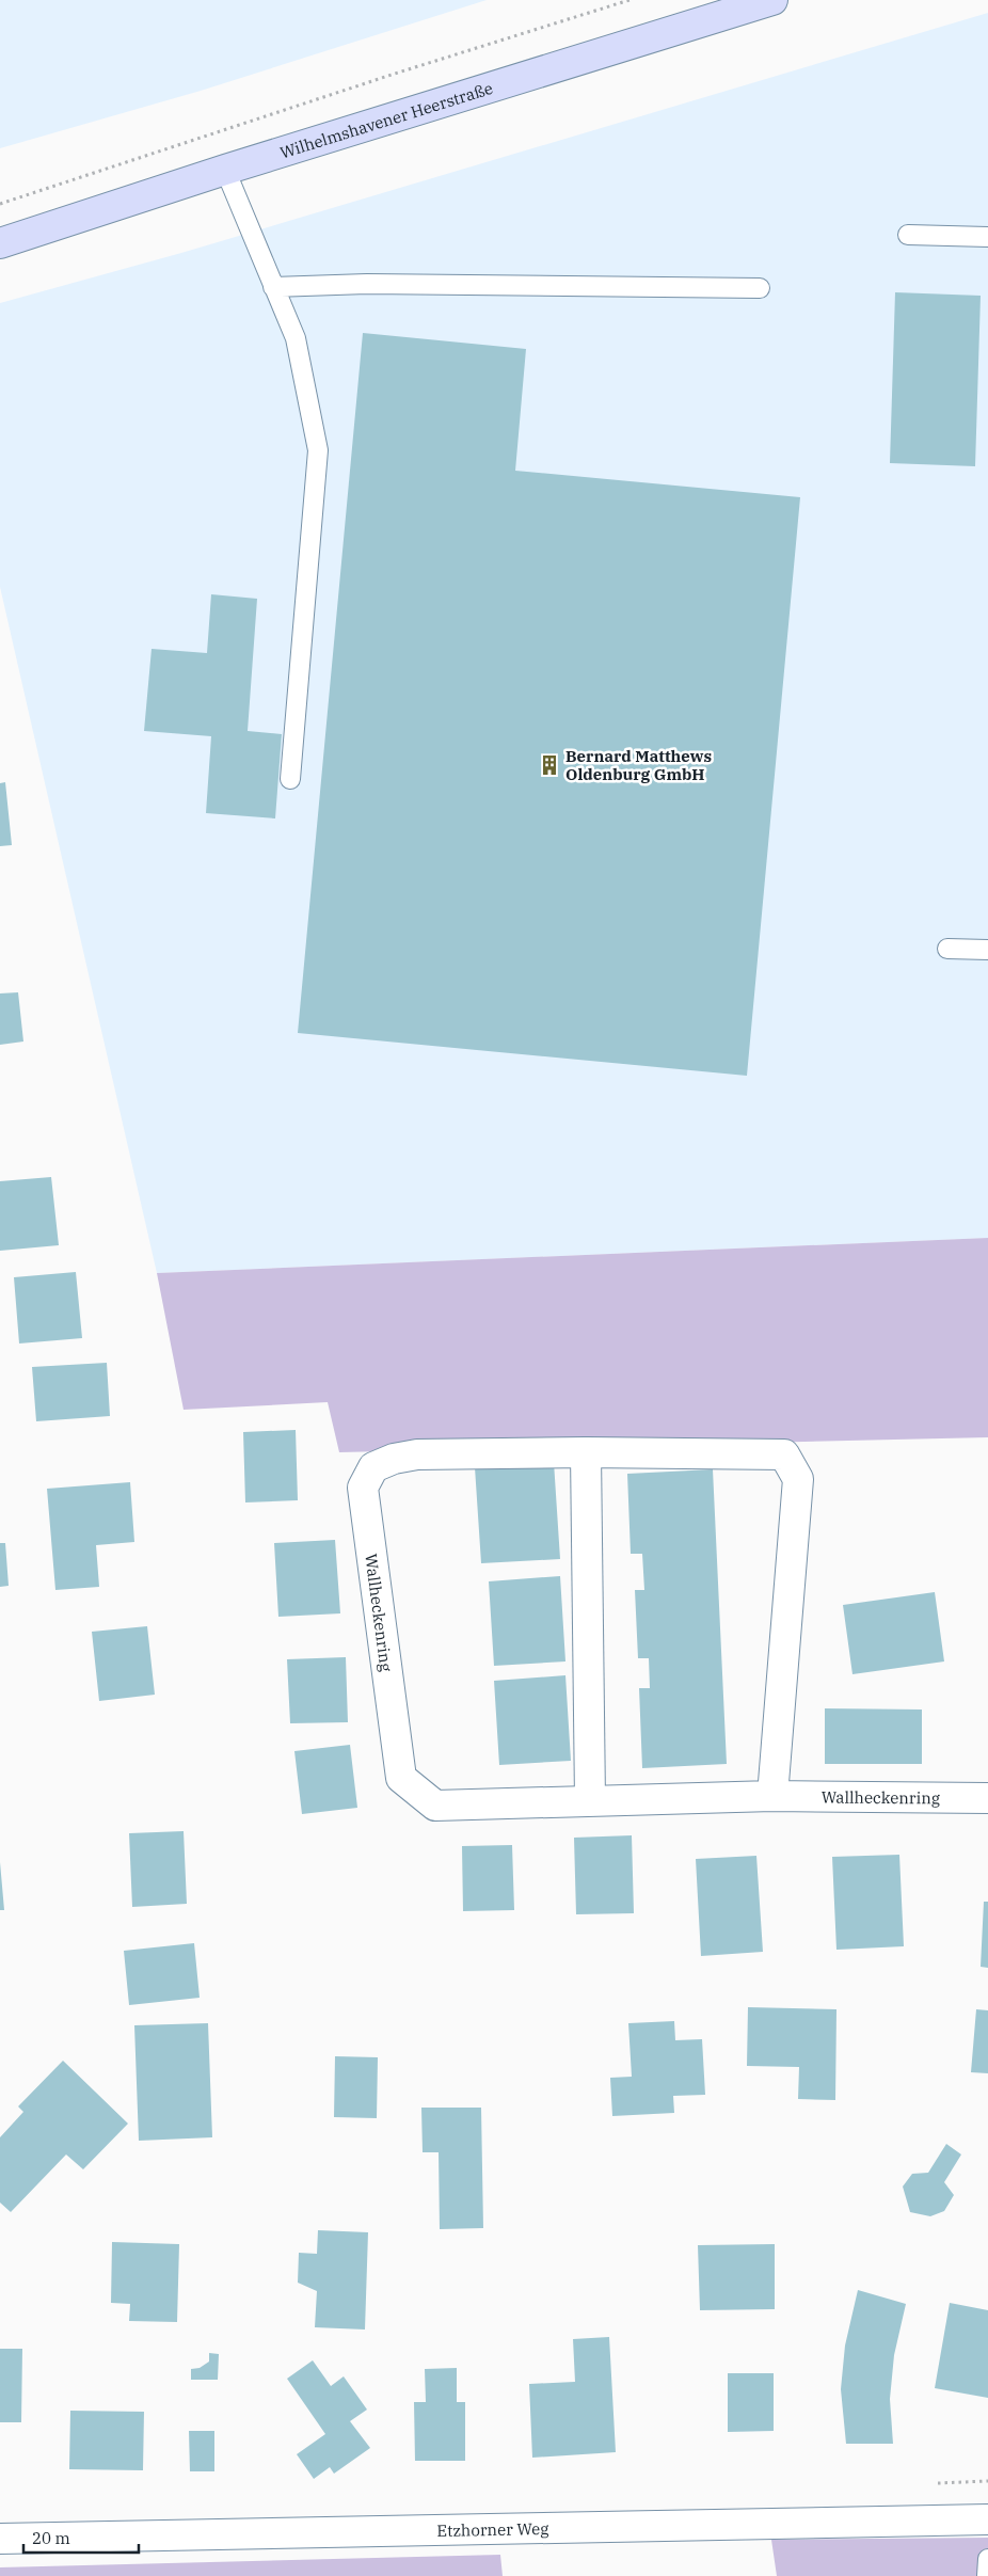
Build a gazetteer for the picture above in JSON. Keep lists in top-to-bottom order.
{
  "streets": {
    "street": ["Wilhelmshavener Heerstraße", "Wallheckenring", "Etzhorner Weg"]
  },
  "places": {
    "building": ["Bernard Matthews Oldenburg GmbH"]
  },
  "scale_bar": "20 m"
}
